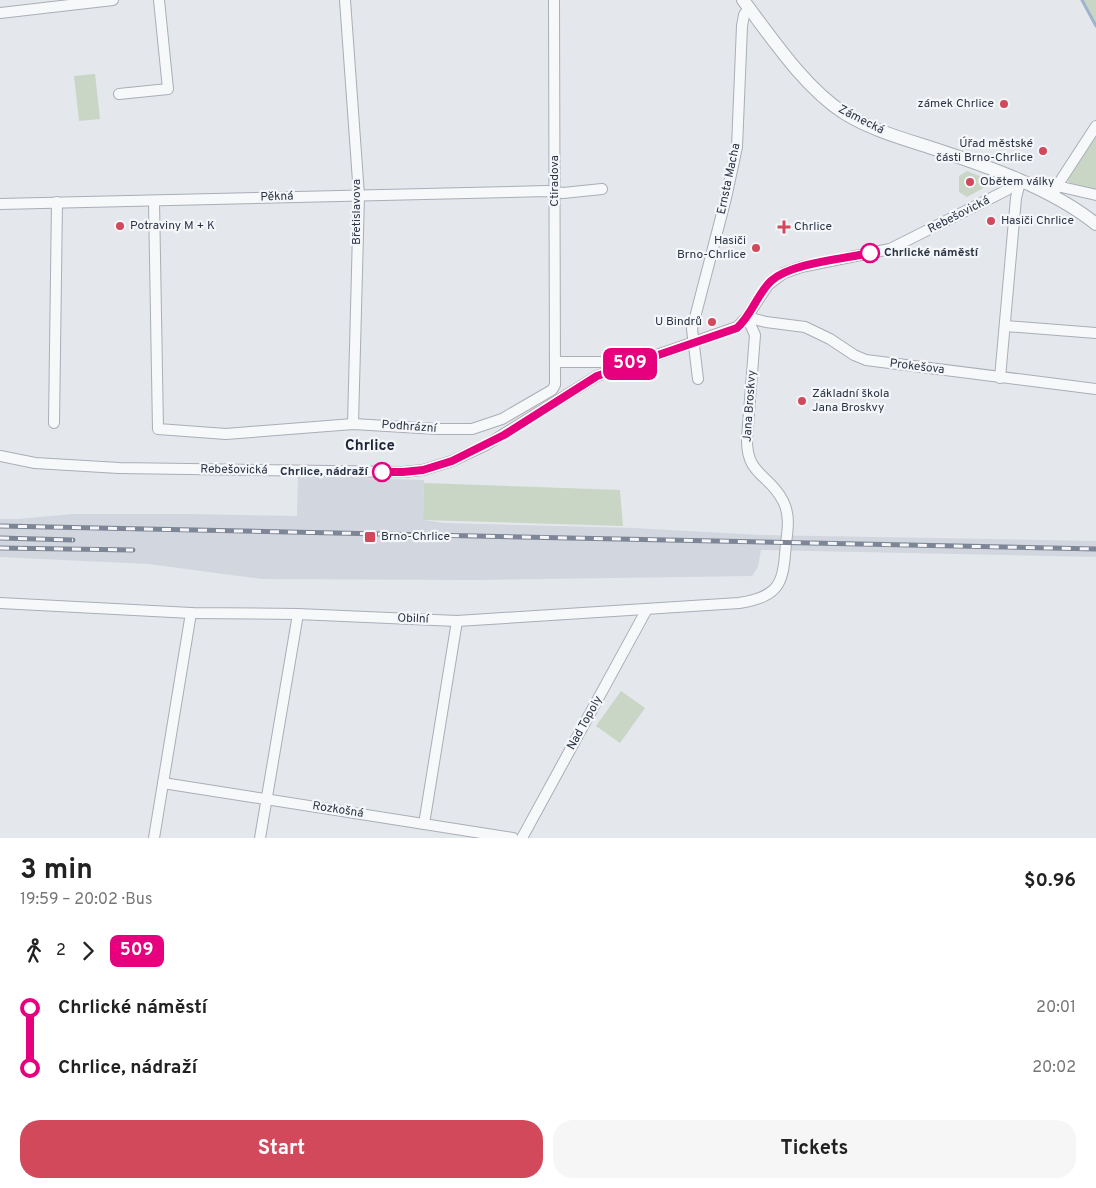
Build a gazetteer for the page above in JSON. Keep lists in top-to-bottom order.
{
  "streets": {
    "street": [
      "Zámecká",
      "Ernsta Macha",
      "Ctiradova",
      "Pěkná",
      "Břetislavova",
      "Rebešovická",
      "Prokešova",
      "Jana Broskvy",
      "Podhrázní",
      "Obilní",
      "Nad Topoly",
      "Rozkošná"
    ]
  },
  "crossings": [
    ["Zámecká", "Ernsta Macha"],
    ["Zámecká", "Rebešovická"],
    ["Ernsta Macha", "Rebešovická"],
    ["Ctiradova", "Pěkná"],
    ["Ctiradova", "Podhrázní"],
    ["Pěkná", "Břetislavova"],
    ["Pěkná", "Podhrázní"],
    ["Břetislavova", "Podhrázní"],
    ["Rebešovická", "Prokešova"],
    ["Rebešovická", "Jana Broskvy"],
    ["Prokešova", "Jana Broskvy"],
    ["Jana Broskvy", "Obilní"],
    ["Obilní", "Nad Topoly"]
  ],
  "districts": ["Chrlice"],
  "places": {
    "other": [
      "zámek Chrlice",
      "Úřad městské části Brno-Chrlice",
      "Obětem války",
      "Hasiči Chrlice",
      "Potraviny M + K",
      "Hasiči Brno-Chrlice",
      "Chrlické náměstí",
      "U Bindrů",
      "Základní škola Jana Broskvy",
      "Chrlice, nádraží"
    ],
    "health": ["Chrlice"],
    "transit": ["Brno-Chrlice"]
  },
  "lines": ["bus line 509"],
  "page": {
    "on_map": "509",
    "heading": ["3 min", "19:59 – 20:02 · Bus", "$0.96"],
    "legs": ["2", "509"],
    "list": [
      {
        "name": "Chrlické náměstí",
        "value": "20:01"
      },
      {
        "name": "Chrlice, nádraží",
        "value": "20:02"
      }
    ],
    "buttons": ["Start", "Tickets"]
  }
}
